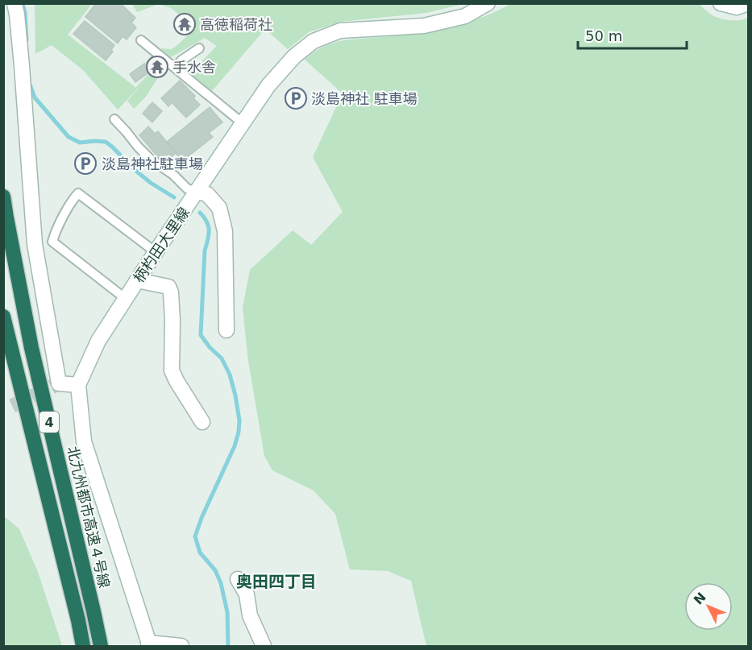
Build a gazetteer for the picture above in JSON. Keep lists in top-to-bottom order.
{
  "streets": {
    "highway": ["4", "北九州都市高速４号線"],
    "main road": ["柄杓田大里線"]
  },
  "districts": ["奥田四丁目"],
  "places": {
    "temple": ["高徳稲荷社", "手水舎"],
    "parking": ["淡島神社 駐車場", "淡島神社駐車場"]
  },
  "scale_bar": "50 m",
  "north": "top left"
}
